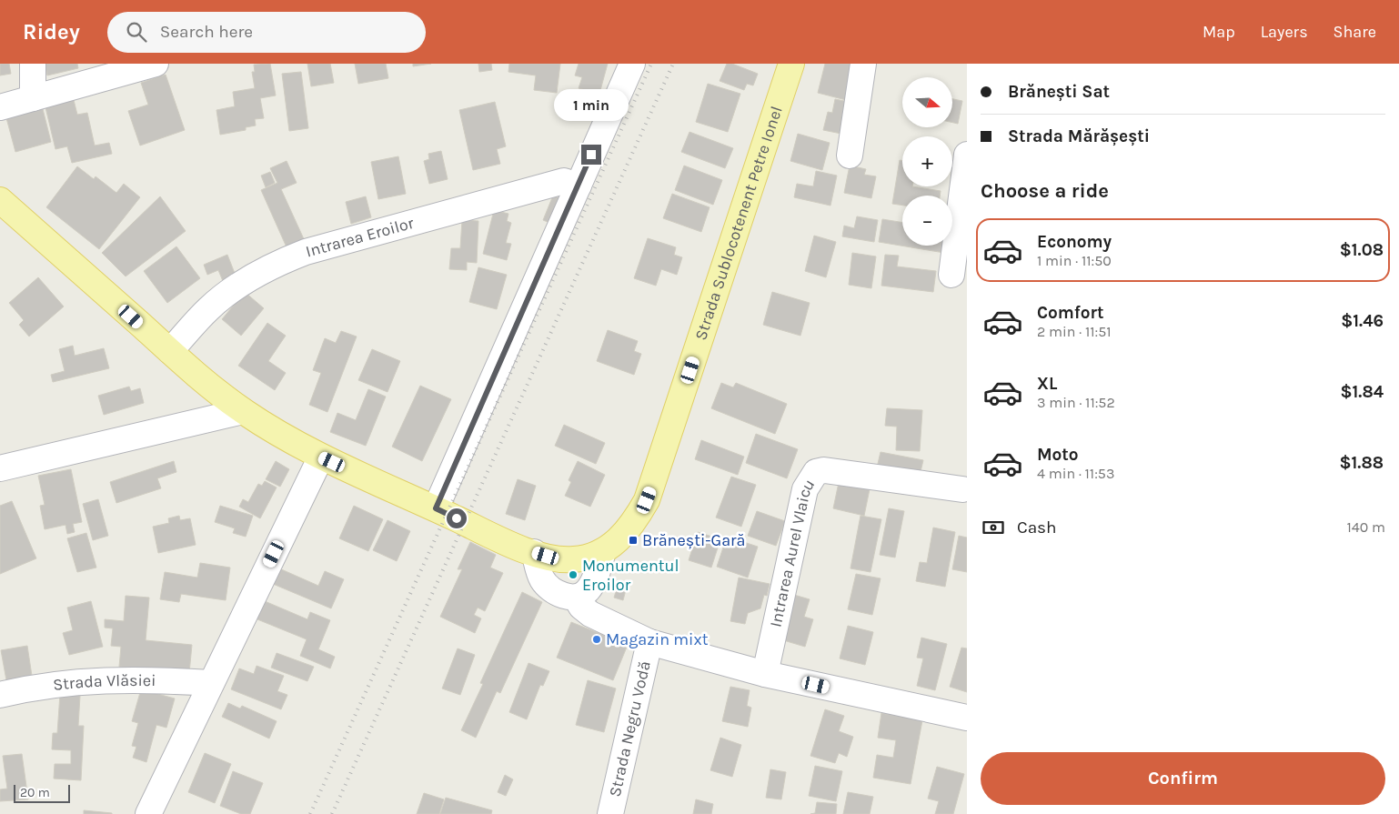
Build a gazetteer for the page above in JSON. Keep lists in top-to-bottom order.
{
  "streets": {
    "main road": ["Strada Sublocotenent Petre Ionel"],
    "street": [
      "Intrarea Eroilor",
      "Intrarea Aurel Vlaicu",
      "Strada Vlăsiei",
      "Strada Negru Vodă"
    ]
  },
  "crossings": [
    ["Strada Sublocotenent Petre Ionel", "Intrarea Eroilor"]
  ],
  "places": {
    "transit": ["Brănești-Gară"],
    "other": ["Monumentul Eroilor", "Magazin mixt"]
  },
  "scale_bar": "20 m",
  "north": "right",
  "page": {
    "header": "Ridey",
    "search": "Search here",
    "nav": ["Map", "Layers", "Share"],
    "banner": ["Brănești Sat", "Strada Mărășești"],
    "map_buttons": ["+", "−"],
    "bubble": "1 min",
    "heading": "Choose a ride",
    "list": [
      {
        "name": "Economy",
        "note": "1 min · 11:50",
        "value": "$1.08"
      },
      {
        "name": "Comfort",
        "note": "2 min · 11:51",
        "value": "$1.46"
      },
      {
        "name": "XL",
        "note": "3 min · 11:52",
        "value": "$1.84"
      },
      {
        "name": "Moto",
        "note": "4 min · 11:53",
        "value": "$1.88"
      }
    ],
    "pay": ["Cash", "140 m"],
    "buttons": "Confirm",
    "scale": "20 m"
  }
}
